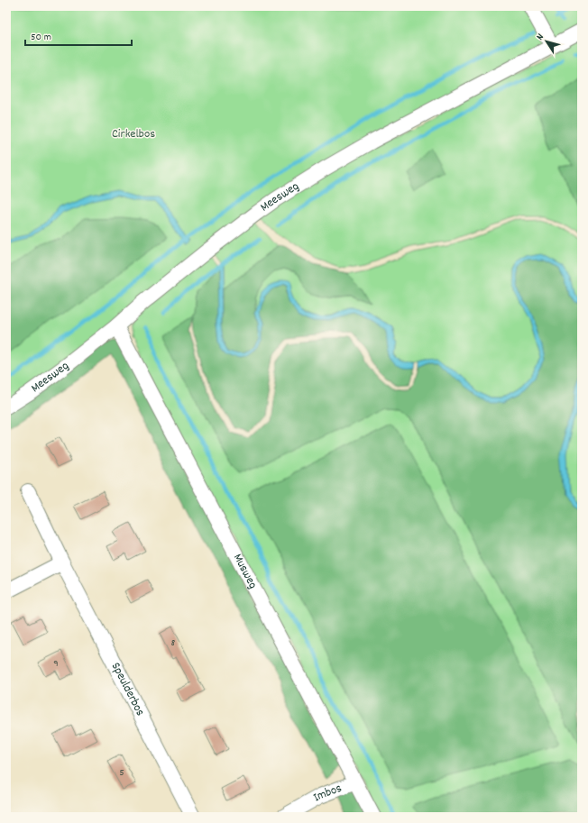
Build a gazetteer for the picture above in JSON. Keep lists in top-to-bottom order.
{
  "streets": {
    "street": [
      "Meesweg",
      "Musweg",
      "Speulderbos",
      "Imbos"
    ]
  },
  "crossings": [
    ["Meesweg", "Musweg"],
    ["Musweg", "Imbos"]
  ],
  "parks": ["Cirkelbos"],
  "house_numbers": ["8", "9", "5"],
  "scale_bar": "50 m",
  "north": "top left"
}
